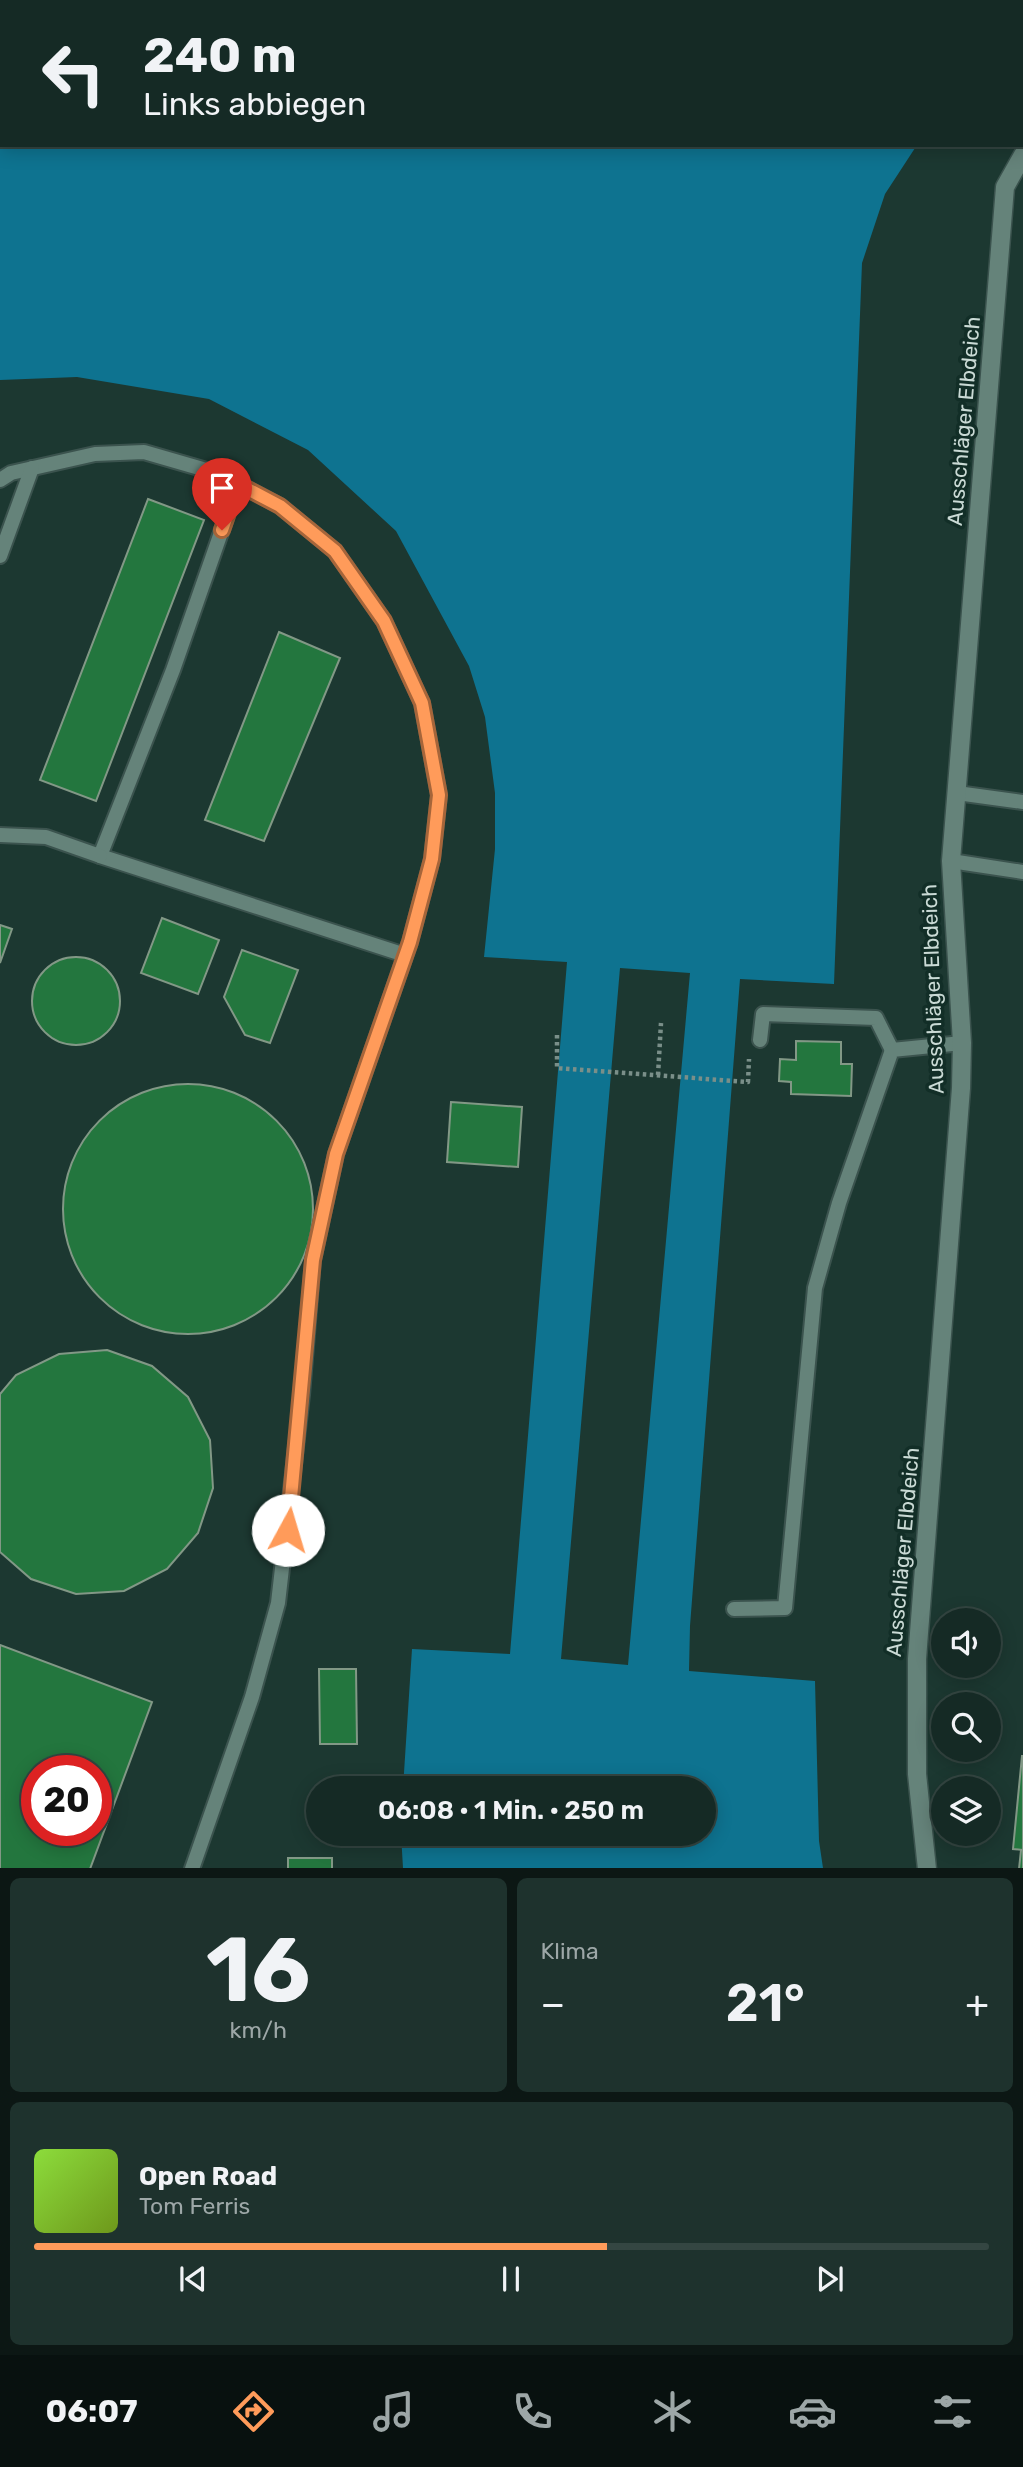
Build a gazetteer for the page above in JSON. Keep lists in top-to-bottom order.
{
  "streets": {
    "street": ["Ausschläger Elbdeich"]
  },
  "page": {
    "turn": ["240 m", "Links abbiegen"],
    "limit": "20",
    "trip": "06:08 · 1 Min. · 250 m",
    "tile": [
      ["16", "km/h"],
      "Klima"
    ],
    "heat": ["−", "21°", "+"],
    "song": ["Open Road", "Tom Ferris"],
    "tabs": "06:07"
  }
}
